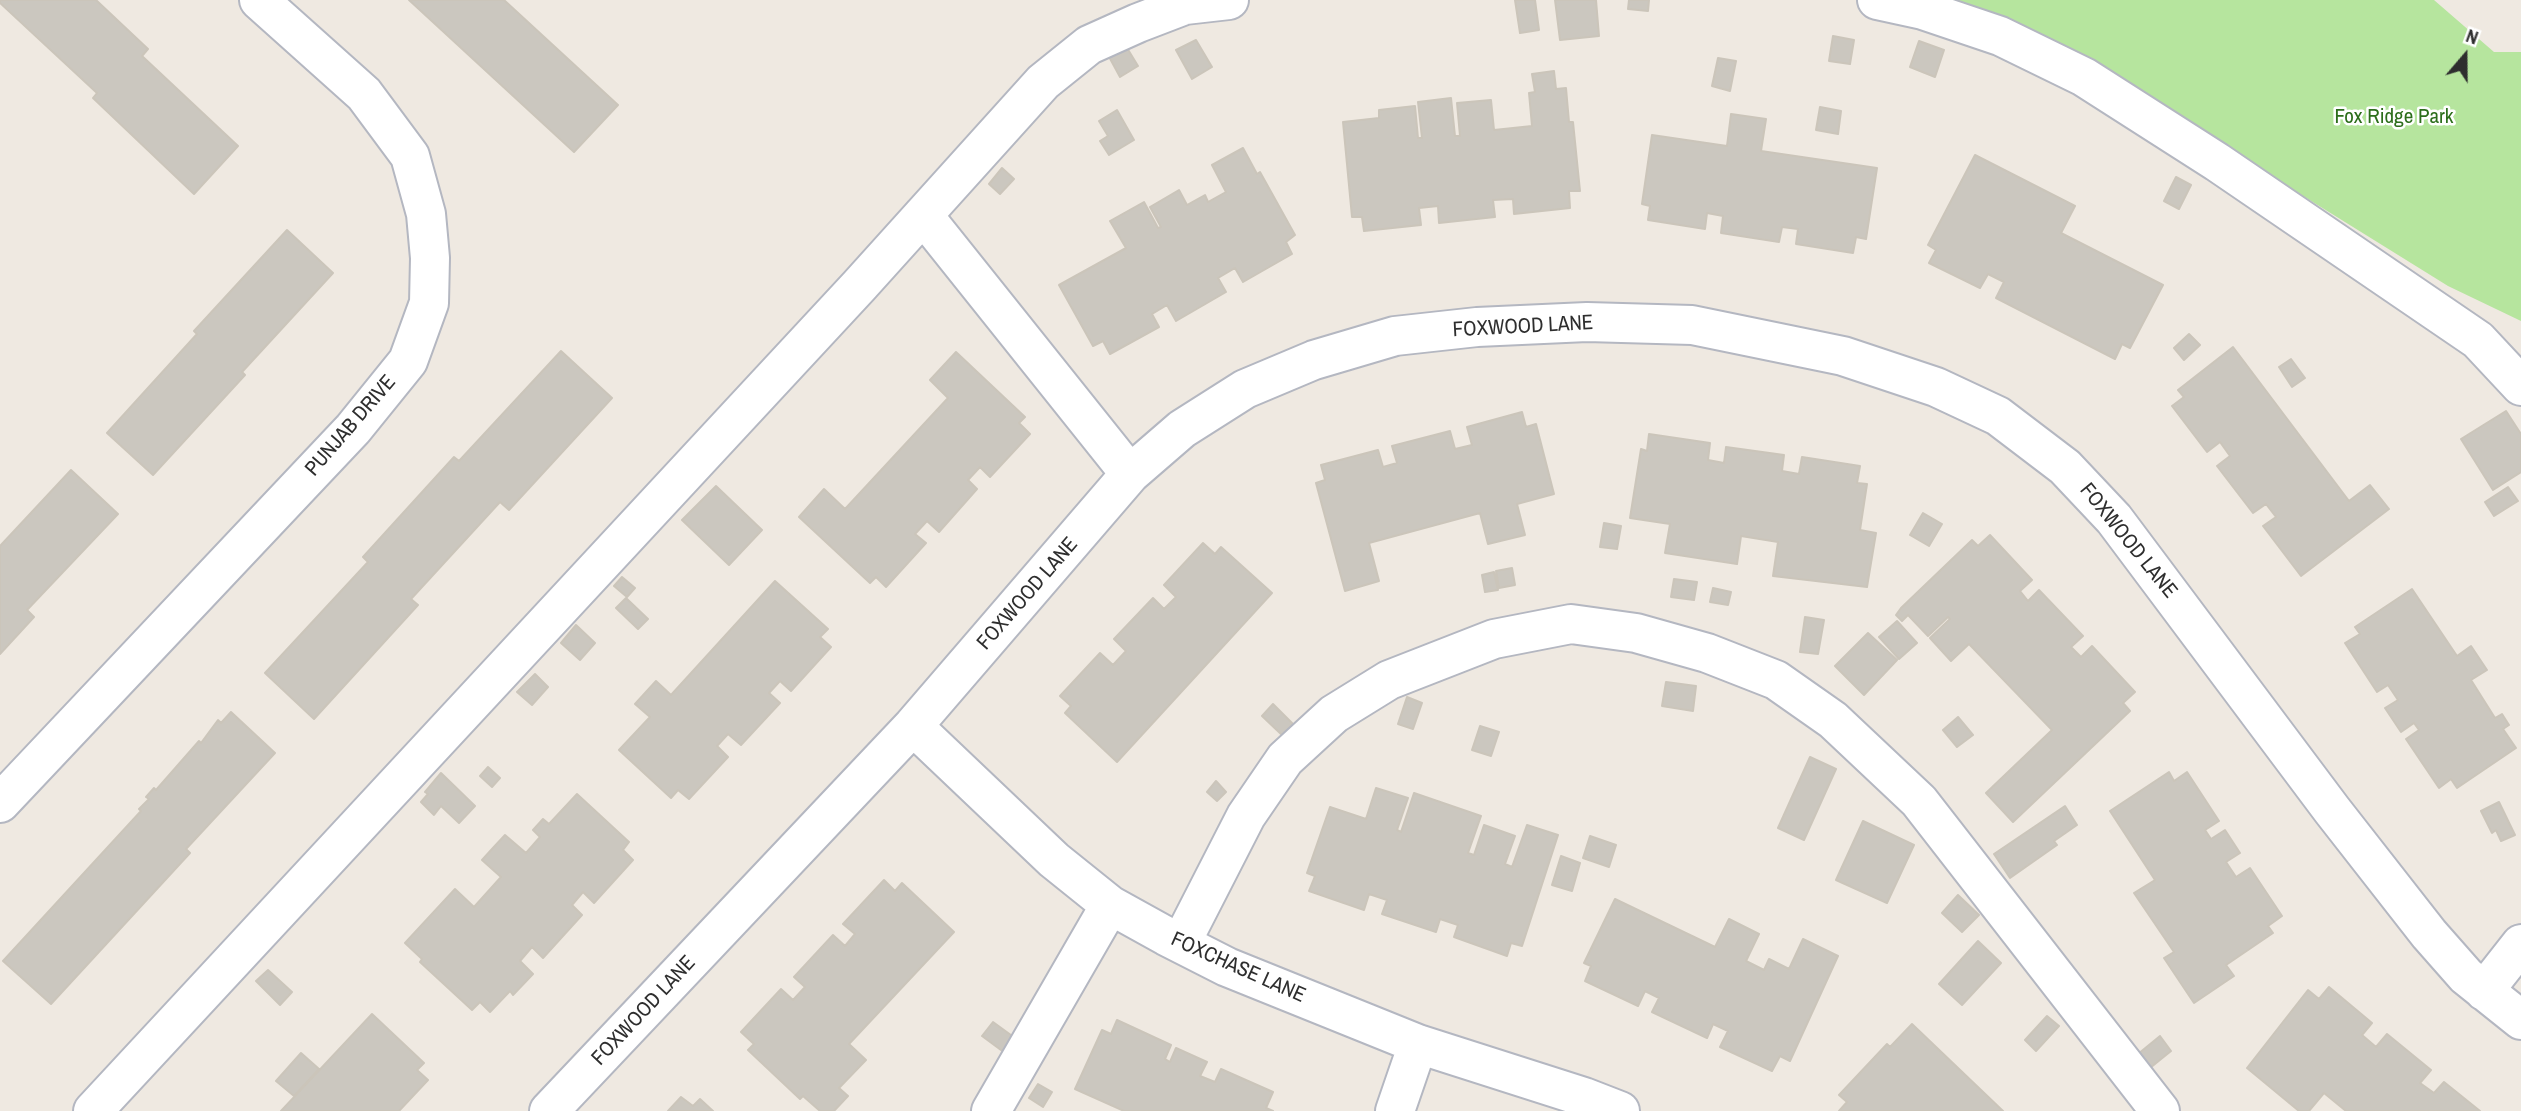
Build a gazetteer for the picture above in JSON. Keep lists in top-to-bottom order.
{
  "streets": {
    "street": ["FOXWOOD LANE", "PUNJAB DRIVE", "FOXCHASE LANE"]
  },
  "crossings": [
    ["FOXWOOD LANE", "FOXCHASE LANE"]
  ],
  "parks": ["Fox Ridge Park"],
  "north": "top"
}
